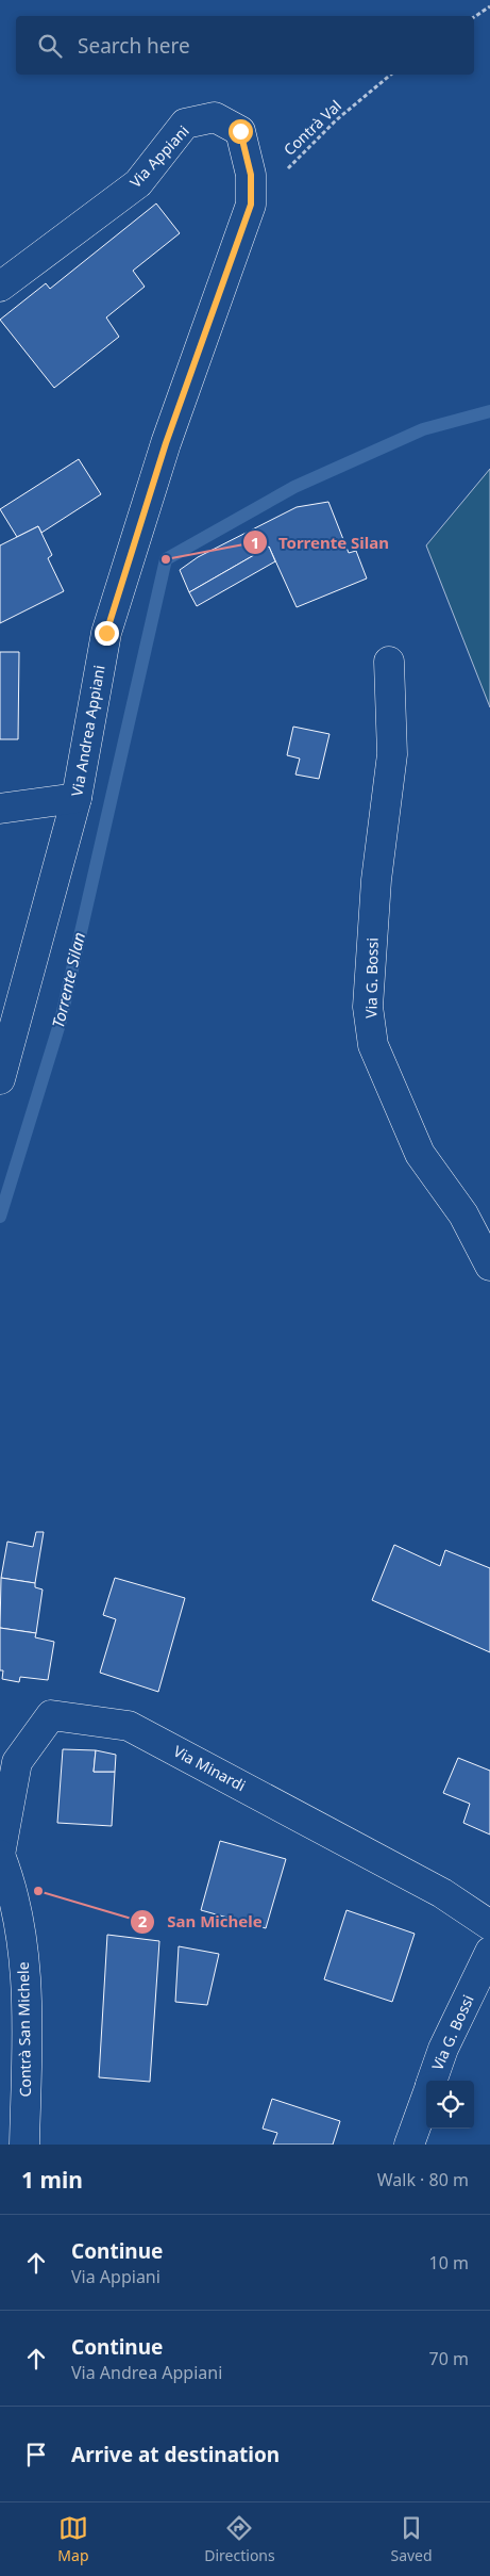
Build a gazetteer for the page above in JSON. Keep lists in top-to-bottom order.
{
  "streets": {
    "street": [
      "Via Appiani",
      "Via Andrea Appiani",
      "Via G. Bossi",
      "Via Minardi",
      "Contrà San Michele"
    ],
    "path": ["Contrà Val"]
  },
  "crossings": [
    ["Contrà Val", "Via Appiani"],
    ["Contrà Val", "Via Andrea Appiani"],
    ["Via Appiani", "Via Andrea Appiani"],
    ["Via Minardi", "Contrà San Michele"]
  ],
  "water": ["Torrente Silan"],
  "places": ["Torrente Silan", "San Michele"],
  "page": {
    "search": "Search here",
    "heading": ["1 min", "Walk · 80 m"],
    "list": [
      ["Continue", "Via Appiani", "10 m"],
      ["Continue", "Via Andrea Appiani", "70 m"],
      "Arrive at destination"
    ],
    "nav": ["Map", "Directions", "Saved"]
  }
}
